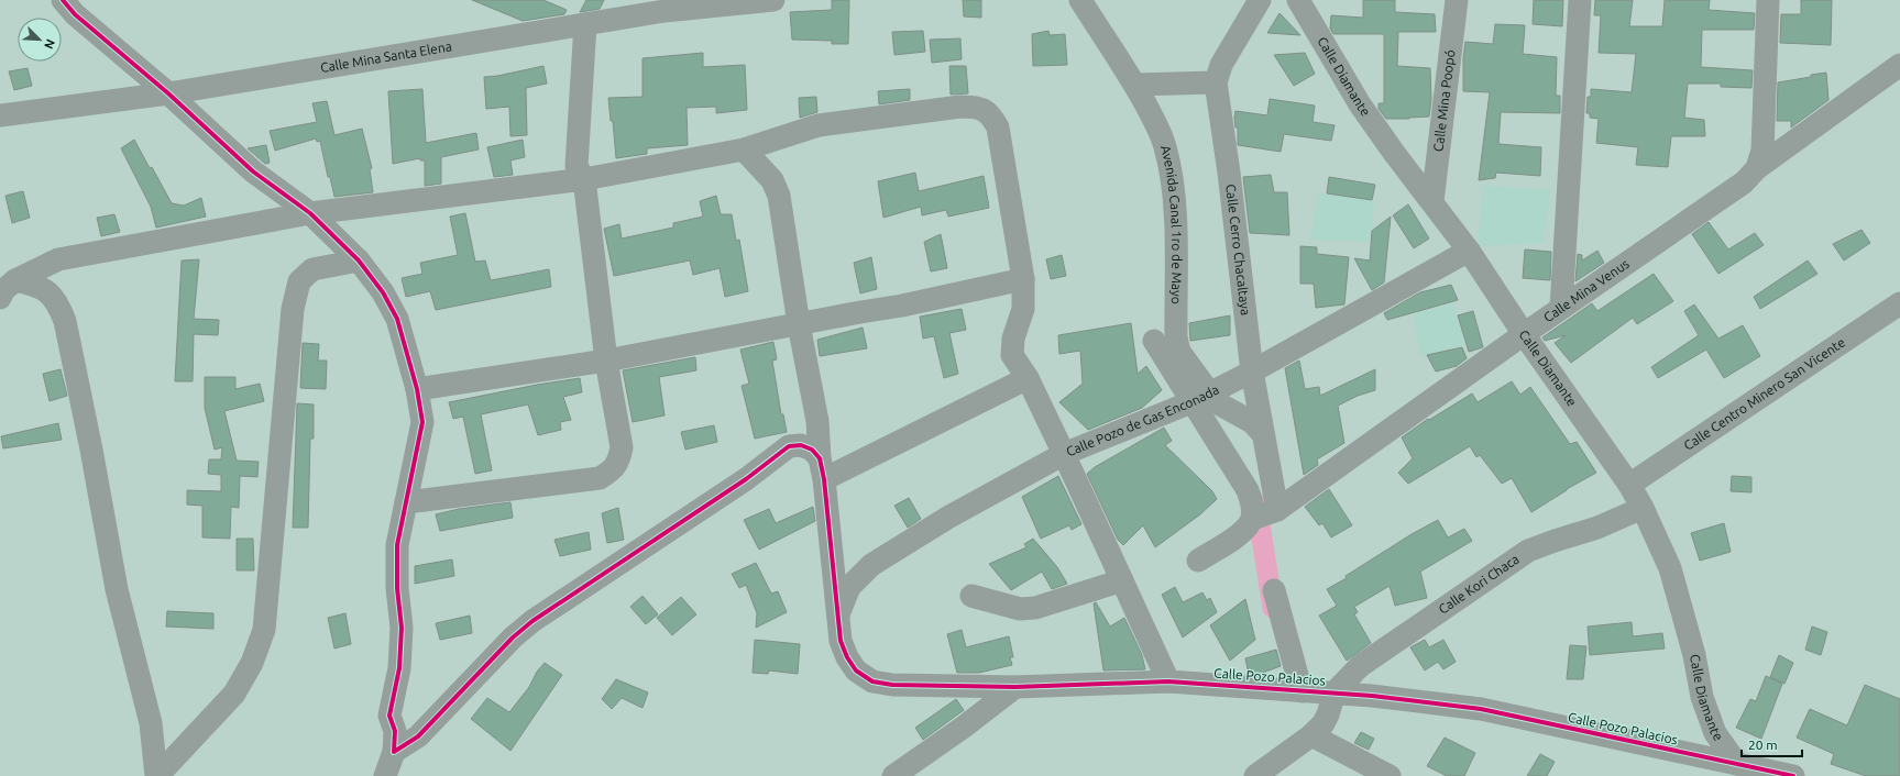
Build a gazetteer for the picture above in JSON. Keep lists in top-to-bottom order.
{
  "streets": {
    "street": [
      "Calle Mina Santa Elena",
      "Calle Diamante",
      "Calle Mina Poopó",
      "Avenida Canal 1ro de Mayo",
      "Calle Cerro Chacaltaya",
      "Calle Mina Venus",
      "Calle Centro Minero San Vicente",
      "Calle Pozo de Gas Enconada",
      "Calle Kori Chaca",
      "Calle Pozo Palacios"
    ]
  },
  "crossings": [
    ["Calle Diamante", "Calle Mina Poopó"],
    ["Calle Diamante", "Calle Mina Venus"],
    ["Calle Diamante", "Calle Centro Minero San Vicente"],
    ["Calle Diamante", "Calle Pozo de Gas Enconada"],
    ["Calle Diamante", "Calle Kori Chaca"],
    ["Calle Diamante", "Calle Pozo Palacios"],
    ["Avenida Canal 1ro de Mayo", "Calle Cerro Chacaltaya"],
    ["Avenida Canal 1ro de Mayo", "Calle Pozo de Gas Enconada"],
    ["Calle Cerro Chacaltaya", "Calle Mina Venus"],
    ["Calle Cerro Chacaltaya", "Calle Pozo de Gas Enconada"],
    ["Calle Pozo de Gas Enconada", "Calle Pozo Palacios"],
    ["Calle Kori Chaca", "Calle Pozo Palacios"]
  ],
  "scale_bar": "20 m",
  "north": "bottom right"
}
